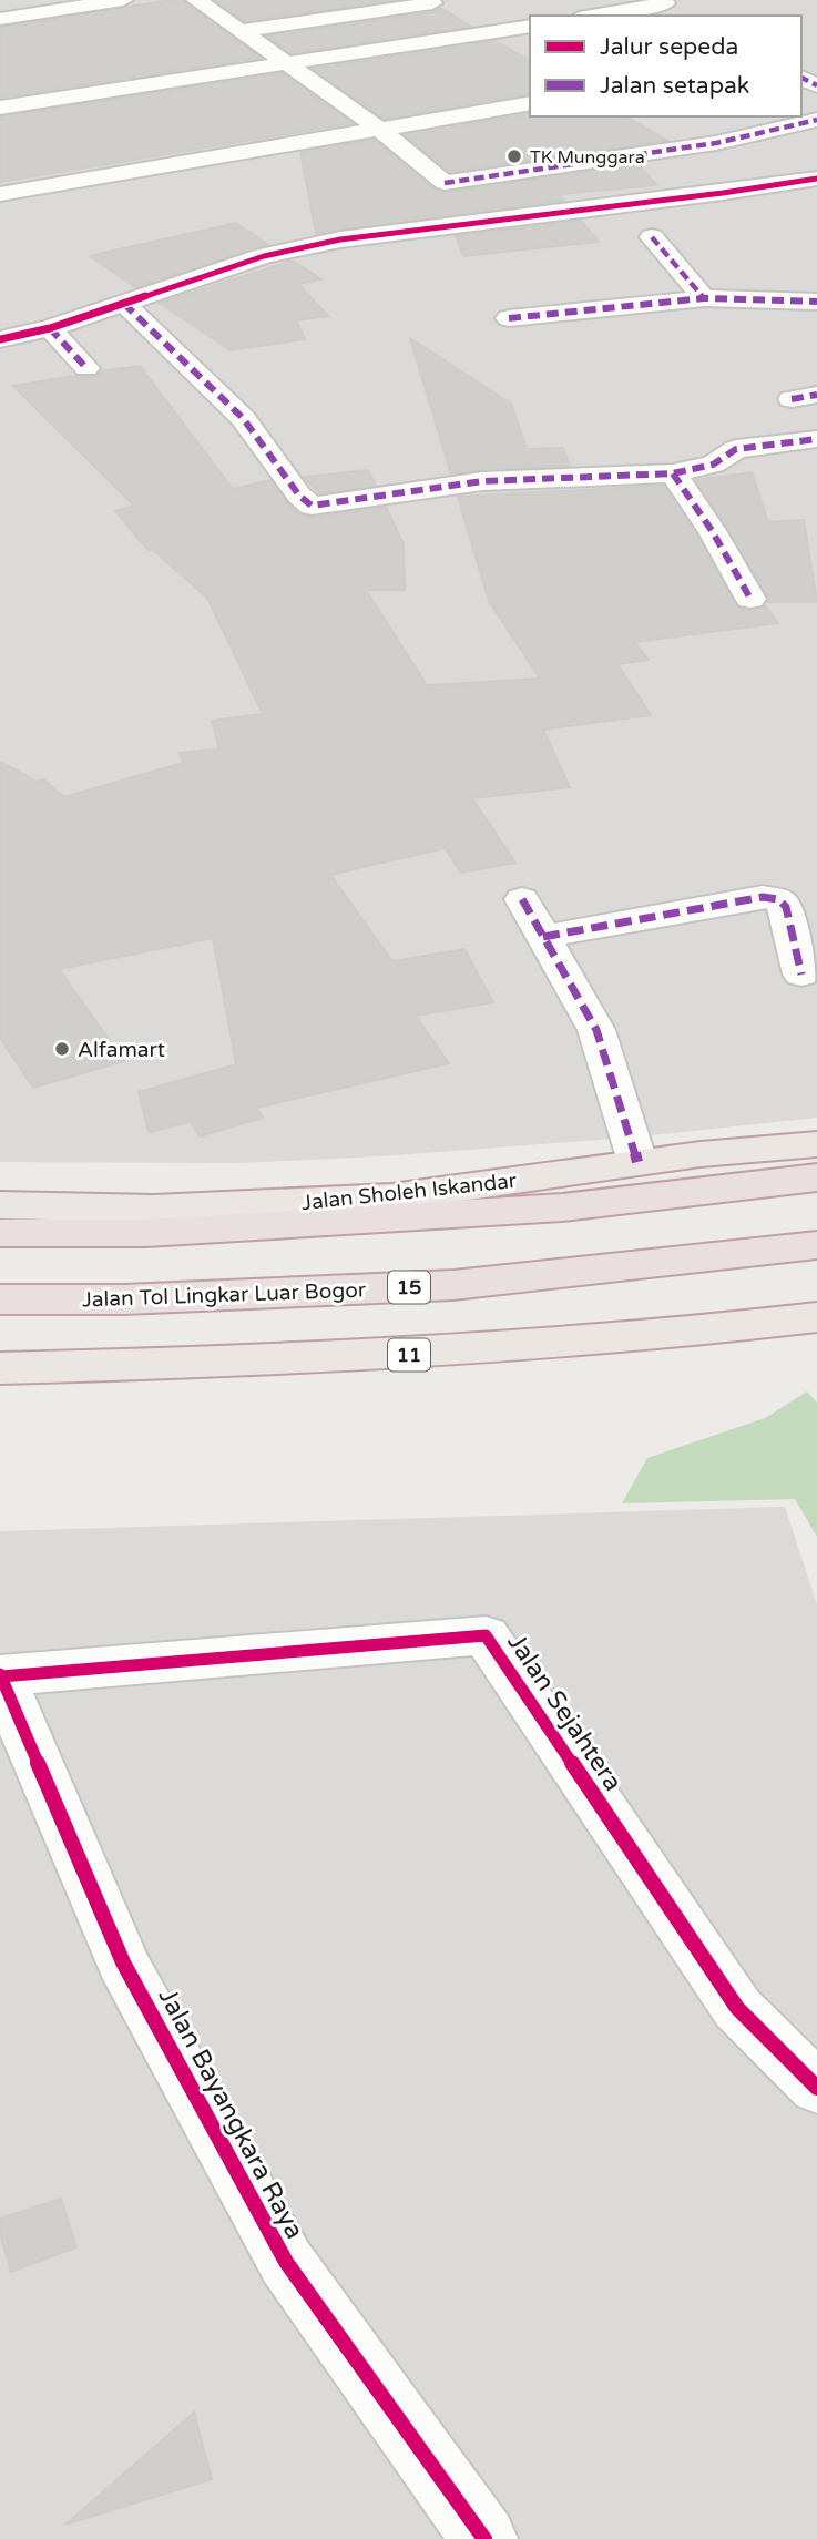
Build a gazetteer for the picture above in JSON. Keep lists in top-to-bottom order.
{
  "streets": {
    "highway": [
      "Jalan Sholeh Iskandar",
      "15",
      "Jalan Tol Lingkar Luar Bogor",
      "11"
    ],
    "street": ["Jalan Sejahtera", "Jalan Bayangkara Raya"]
  },
  "crossings": [
    ["Jalan Sejahtera", "Jalan Bayangkara Raya"]
  ],
  "places": ["TK Munggara", "Alfamart"],
  "legend": ["Jalur sepeda", "Jalan setapak"]
}
